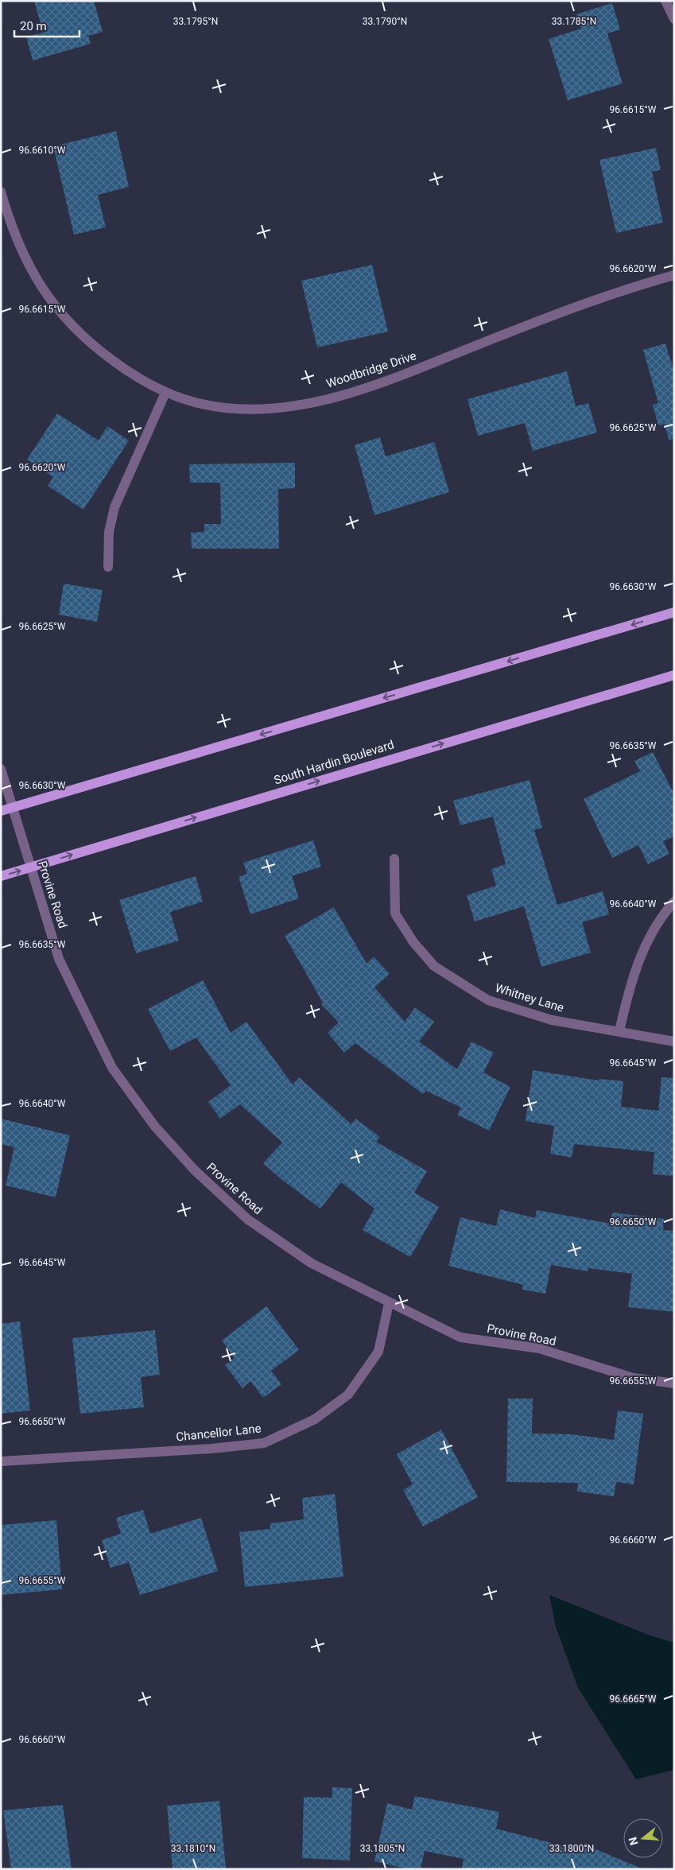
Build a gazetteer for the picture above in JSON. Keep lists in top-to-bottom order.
{
  "streets": {
    "main road": ["South Hardin Boulevard"],
    "street": [
      "Woodbridge Drive",
      "Provine Road",
      "Whitney Lane",
      "Chancellor Lane"
    ]
  },
  "crossings": [
    ["South Hardin Boulevard", "Provine Road"],
    ["Provine Road", "Chancellor Lane"]
  ],
  "scale_bar": "20 m",
  "north": "left",
  "coordinates": [
    "33.1795°N",
    "33.1790°N",
    "33.1785°N",
    "96.6615°W",
    "96.6610°W",
    "96.6620°W",
    "96.6625°W",
    "96.6630°W",
    "96.6635°W",
    "96.6640°W",
    "96.6645°W",
    "96.6650°W",
    "96.6655°W",
    "96.6660°W",
    "96.6665°W",
    "33.1810°N",
    "33.1805°N",
    "33.1800°N"
  ]
}
